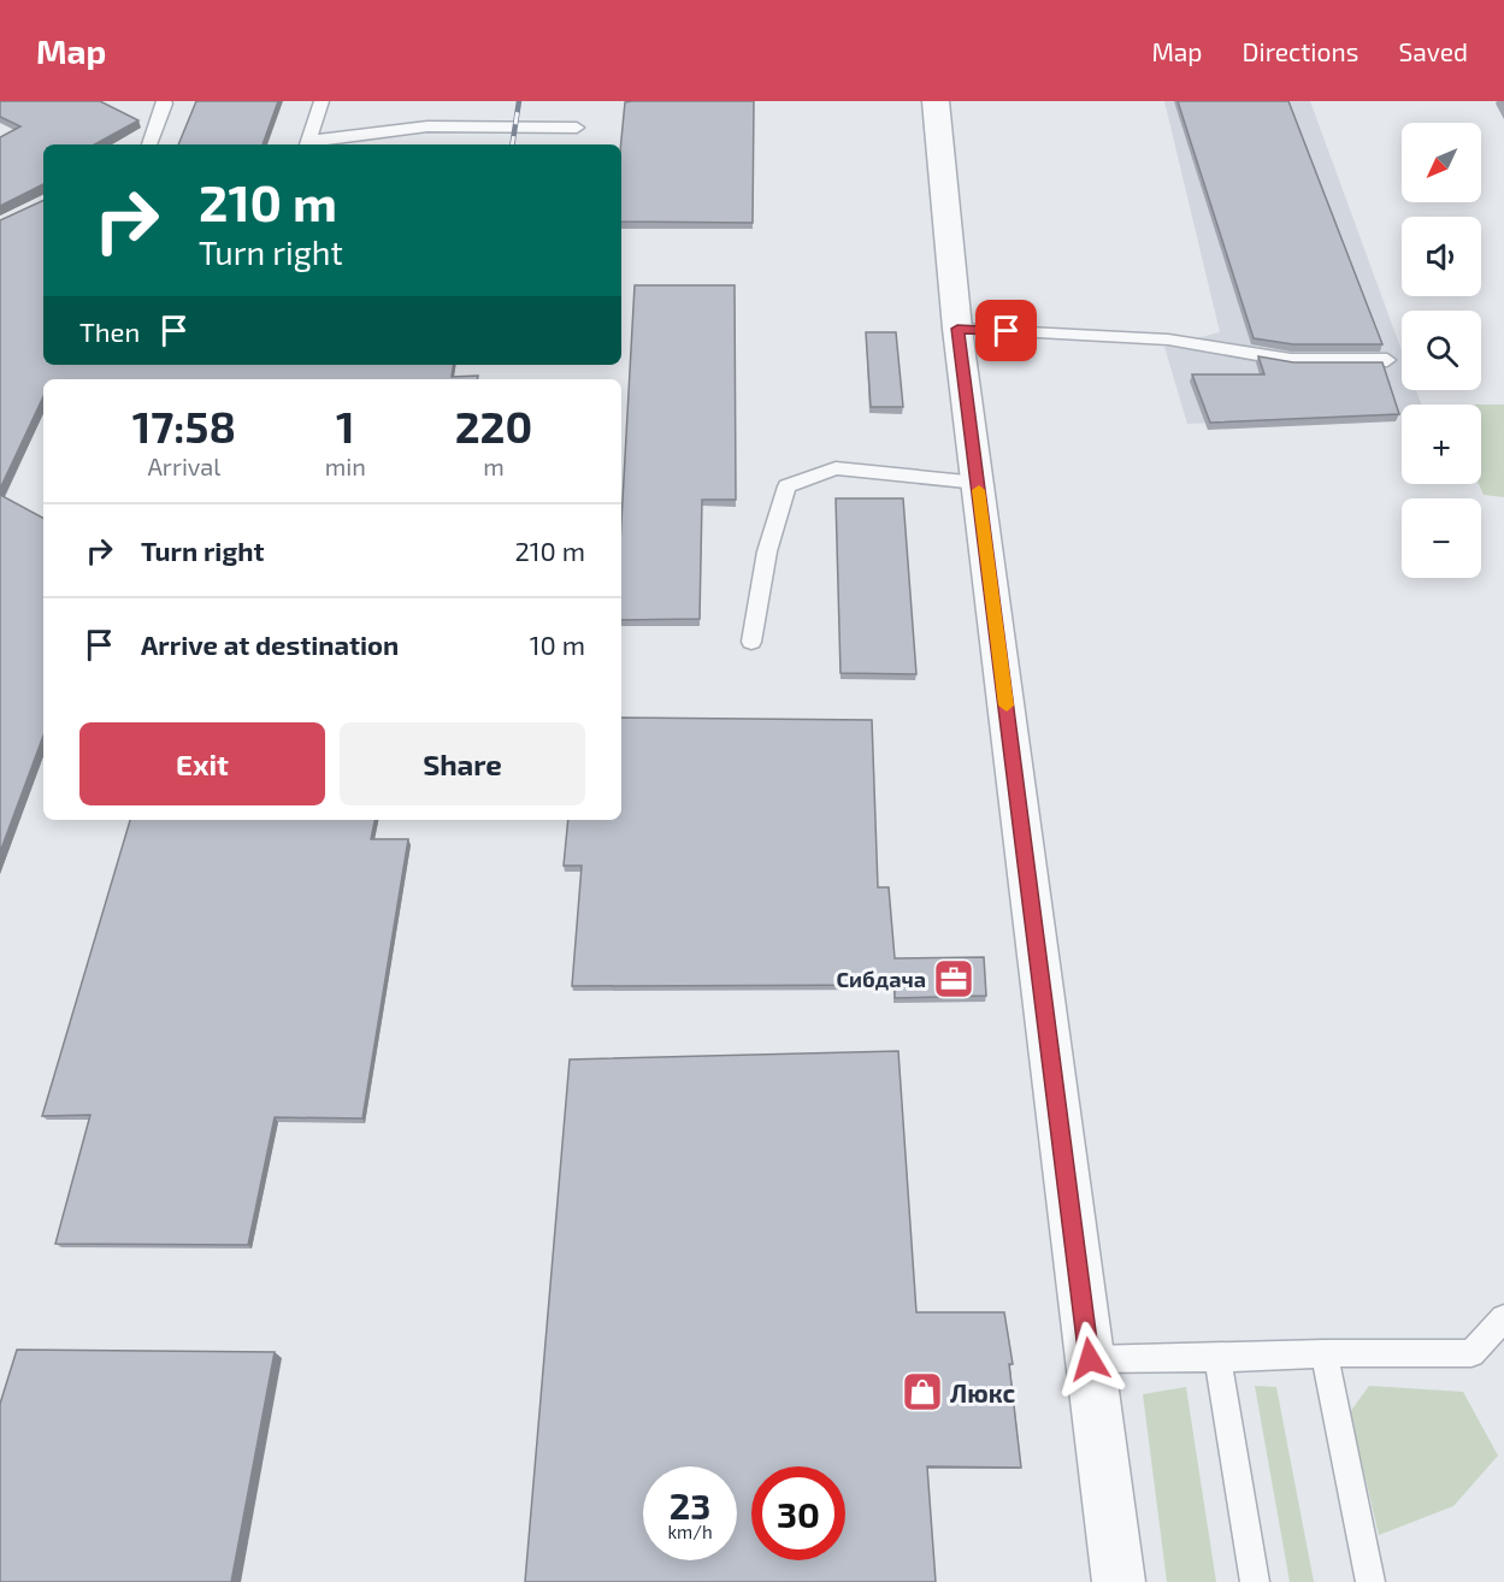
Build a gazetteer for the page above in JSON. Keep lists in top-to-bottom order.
{
  "places": {
    "office": ["Сибдача"],
    "shop": ["Люкс"]
  },
  "north": "bottom left",
  "page": {
    "header": "Map",
    "nav": ["Map", "Directions", "Saved"],
    "map_buttons": ["+", "−"],
    "turn": ["210 m", "Turn right"],
    "then": "Then",
    "eta": [
      "17:58",
      "Arrival",
      "1",
      "min",
      "220",
      "m"
    ],
    "list": [
      {
        "name": "Turn right",
        "value": "210 m"
      },
      {
        "name": "Arrive at destination",
        "value": "10 m"
      }
    ],
    "buttons": ["Exit", "Share"],
    "speed": "23 km/h",
    "limit": "30"
  }
}
